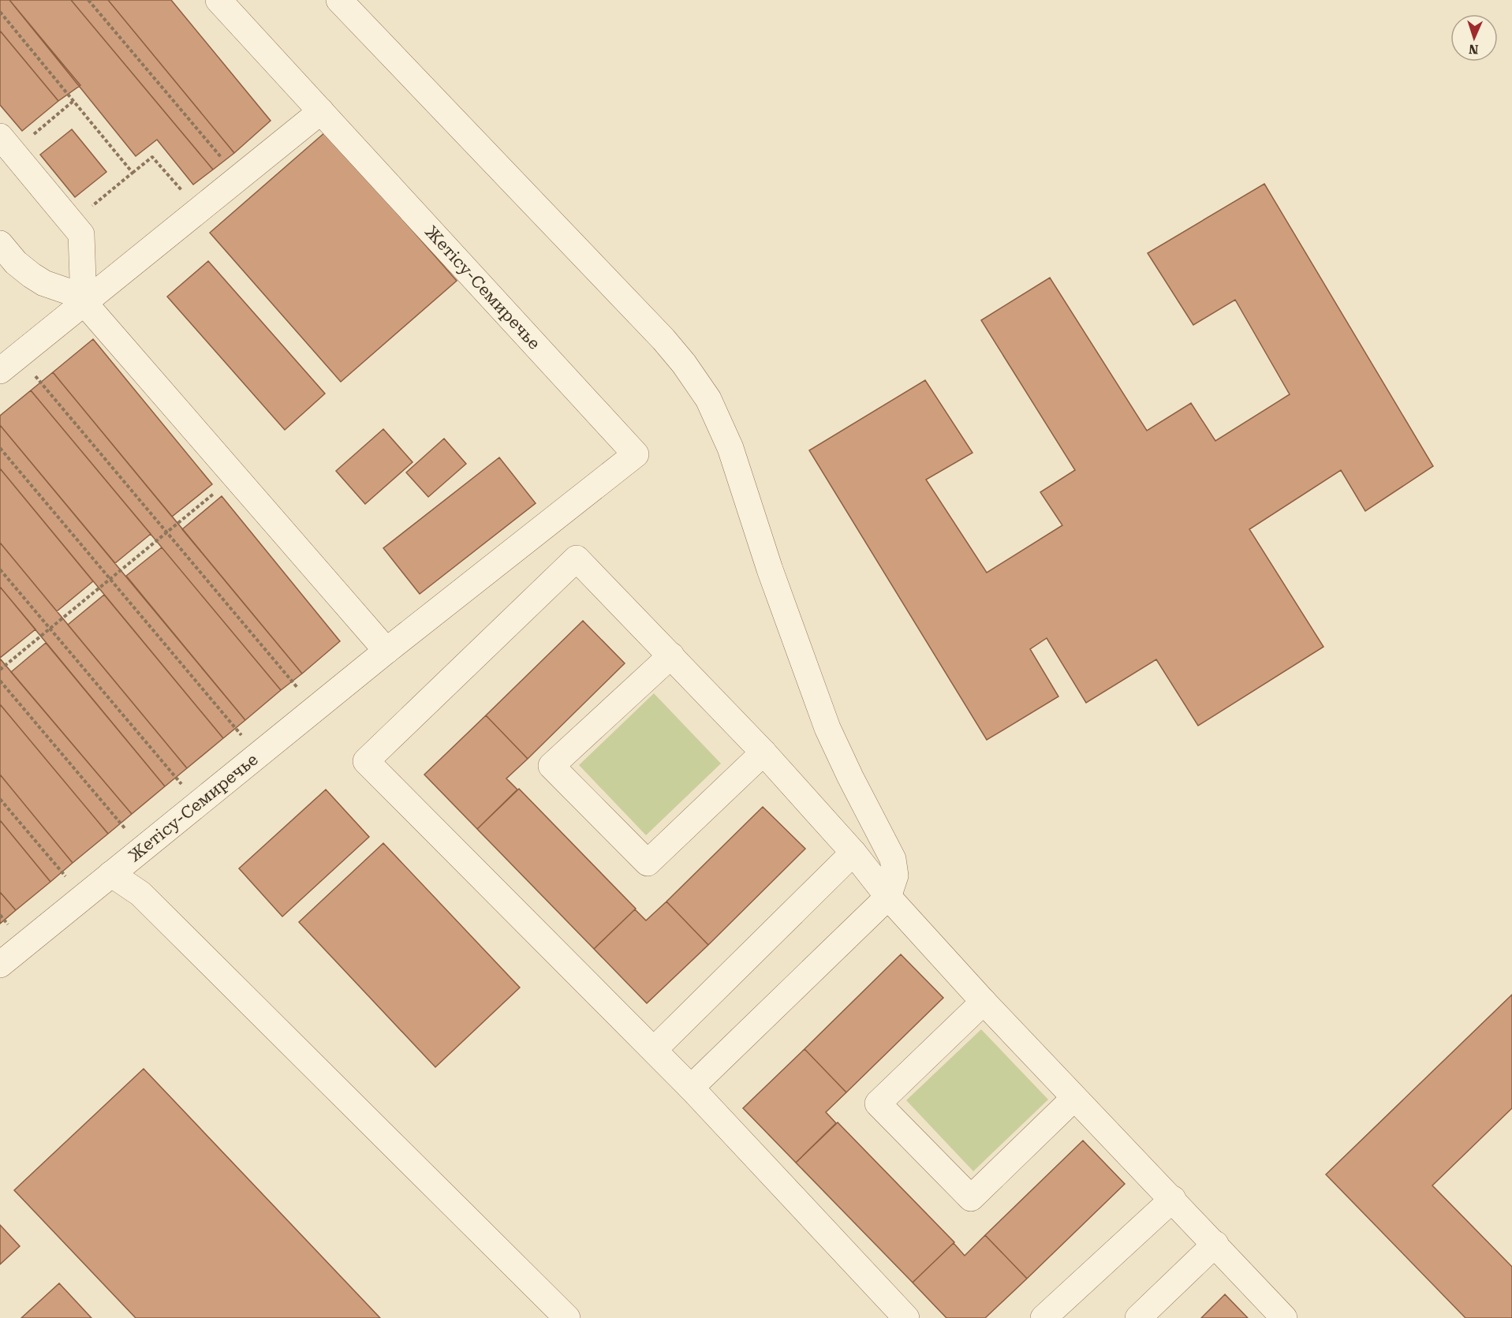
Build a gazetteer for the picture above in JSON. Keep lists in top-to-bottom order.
{
  "streets": {
    "lane": ["Жетісу-Семиречье"]
  },
  "north": "bottom"
}
